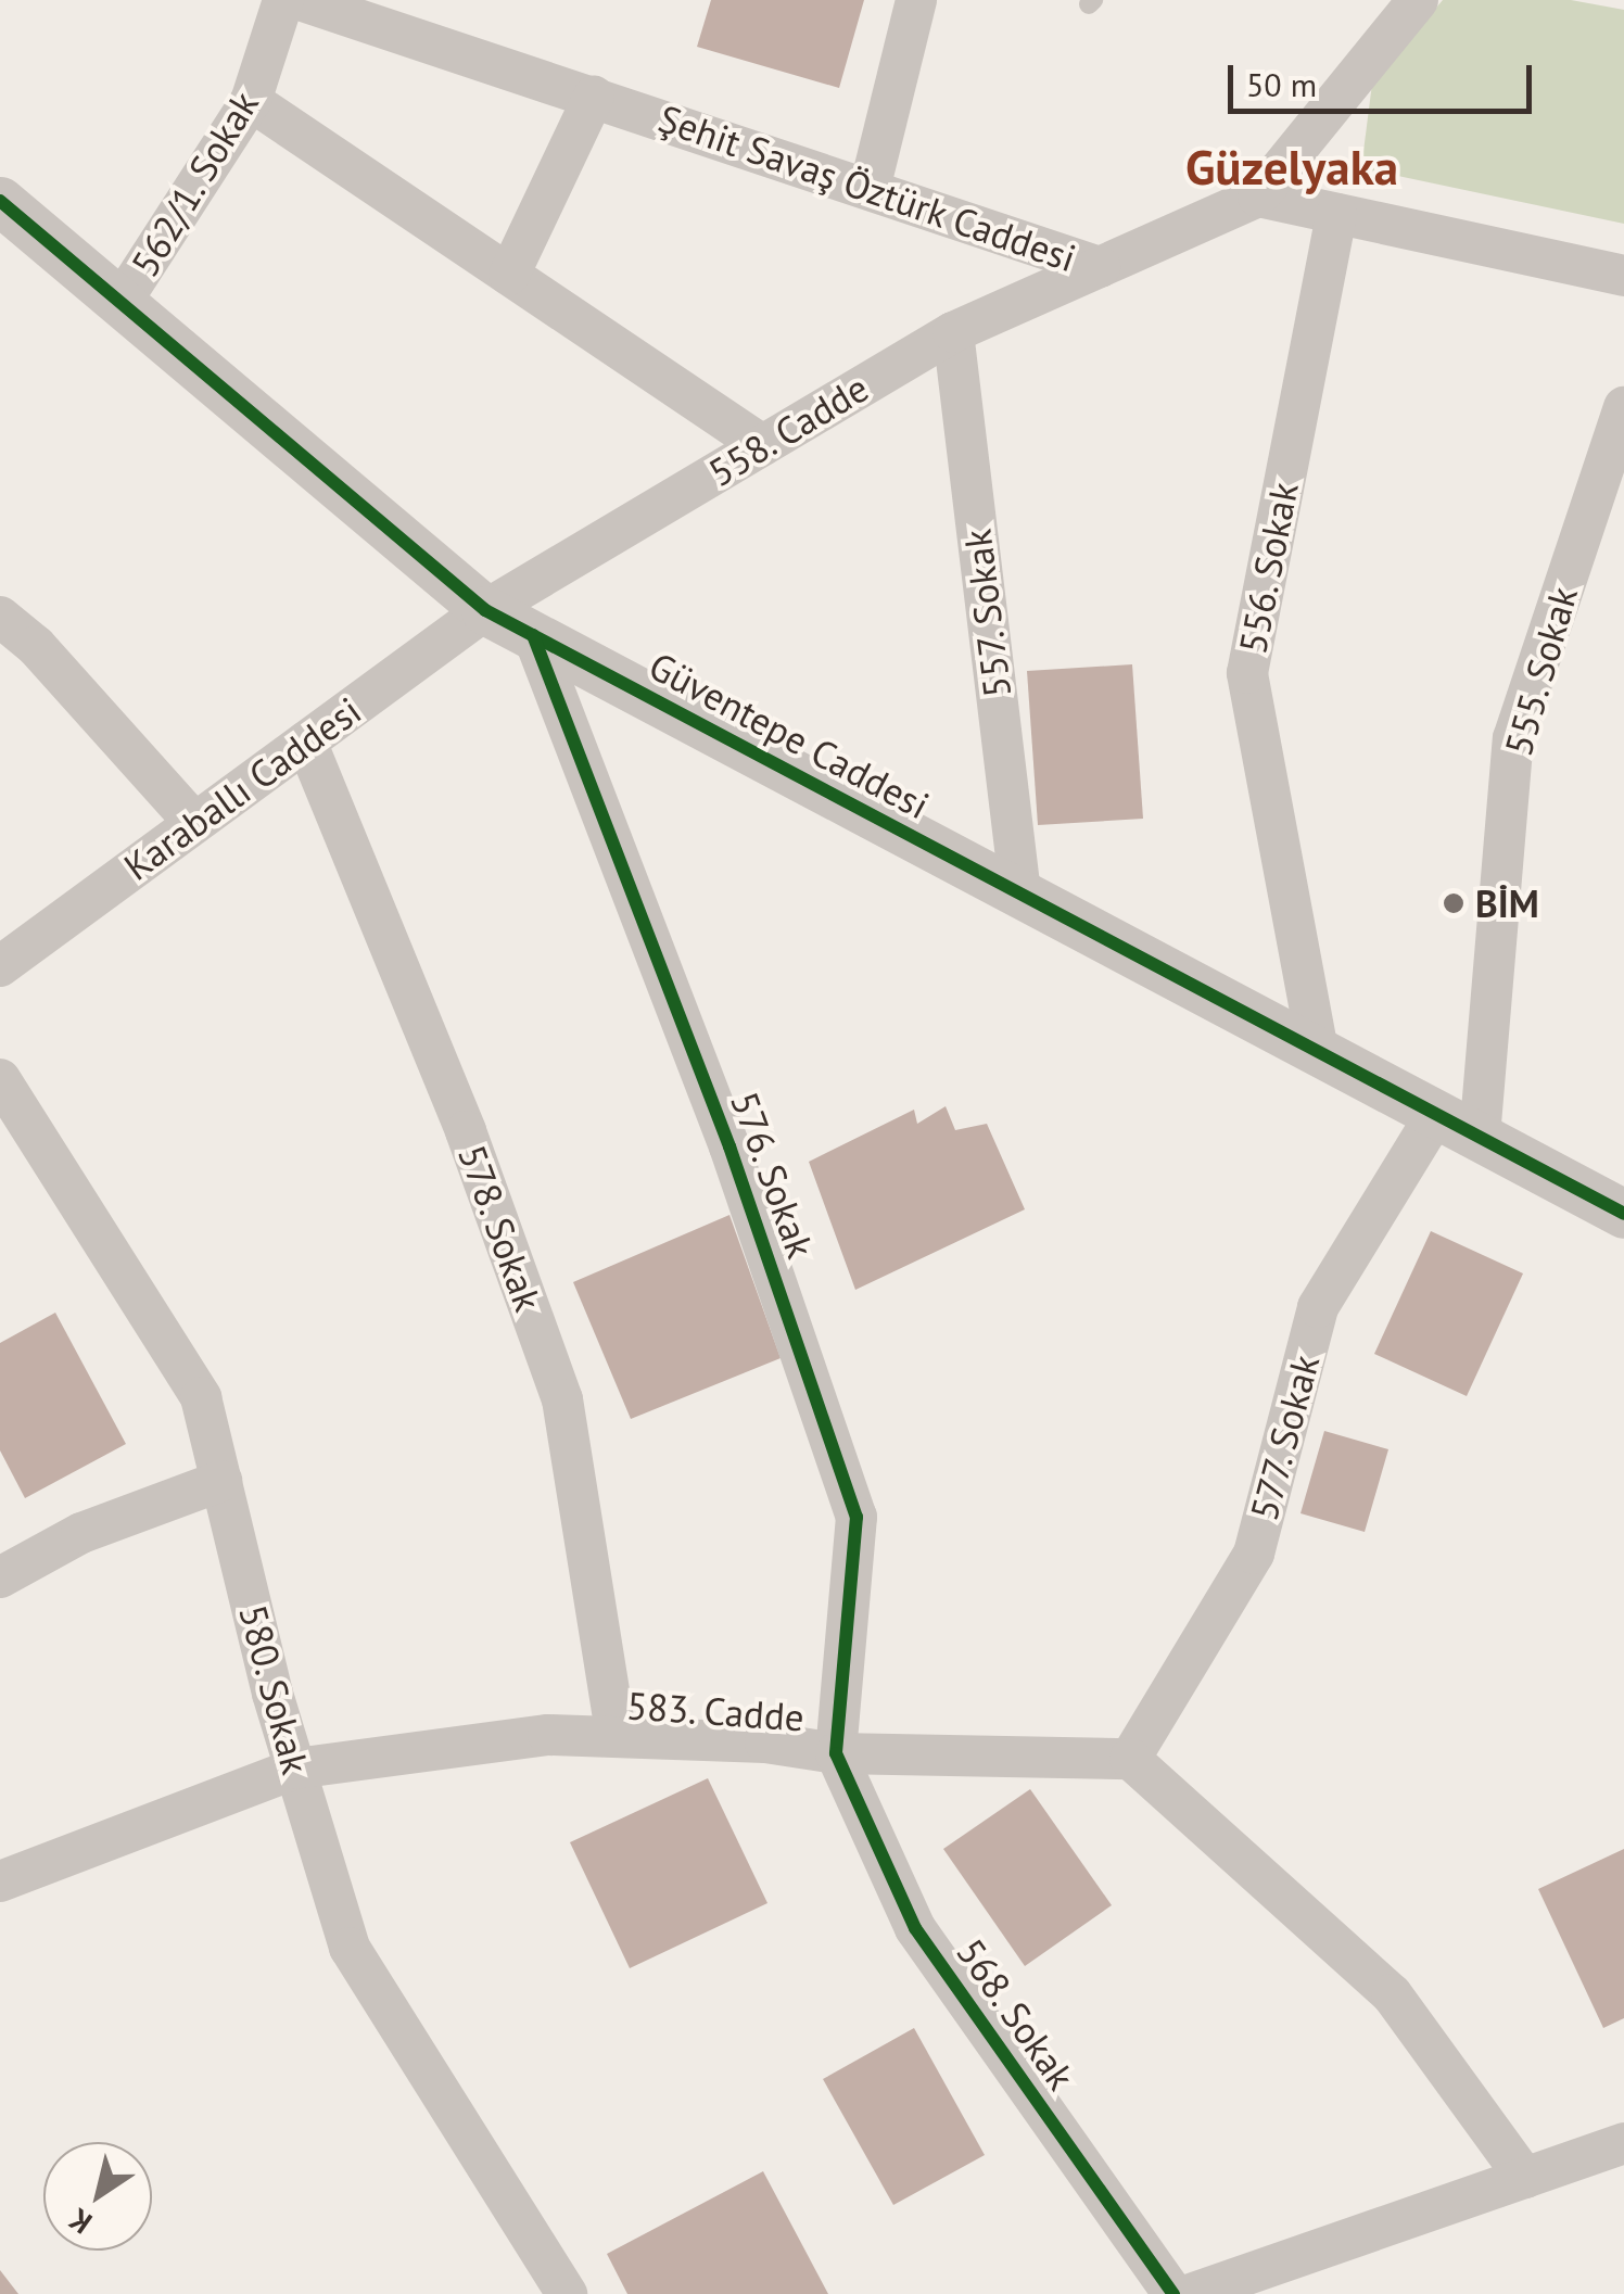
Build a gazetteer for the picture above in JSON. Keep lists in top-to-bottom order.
{
  "streets": {
    "street": [
      "562/1. Sokak",
      "Şehit Savaş Öztürk Caddesi",
      "558. Cadde",
      "556. Sokak",
      "557. Sokak",
      "555. Sokak",
      "Güventepe Caddesi",
      "Karaballı Caddesi",
      "576. Sokak",
      "578. Sokak",
      "577. Sokak",
      "580. Sokak",
      "583. Cadde",
      "568. Sokak"
    ]
  },
  "crossings": [
    ["562/1. Sokak", "Güventepe Caddesi"],
    ["Şehit Savaş Öztürk Caddesi", "558. Cadde"],
    ["558. Cadde", "557. Sokak"],
    ["558. Cadde", "Güventepe Caddesi"],
    ["558. Cadde", "Karaballı Caddesi"],
    ["556. Sokak", "Güventepe Caddesi"],
    ["557. Sokak", "Güventepe Caddesi"],
    ["555. Sokak", "Güventepe Caddesi"],
    ["Güventepe Caddesi", "Karaballı Caddesi"],
    ["Güventepe Caddesi", "576. Sokak"],
    ["Güventepe Caddesi", "577. Sokak"],
    ["Karaballı Caddesi", "578. Sokak"],
    ["576. Sokak", "583. Cadde"],
    ["576. Sokak", "568. Sokak"],
    ["578. Sokak", "583. Cadde"],
    ["577. Sokak", "583. Cadde"],
    ["580. Sokak", "583. Cadde"],
    ["583. Cadde", "568. Sokak"]
  ],
  "districts": ["Güzelyaka"],
  "places": ["BİM"],
  "scale_bar": "50 m",
  "north": "bottom left"
}
